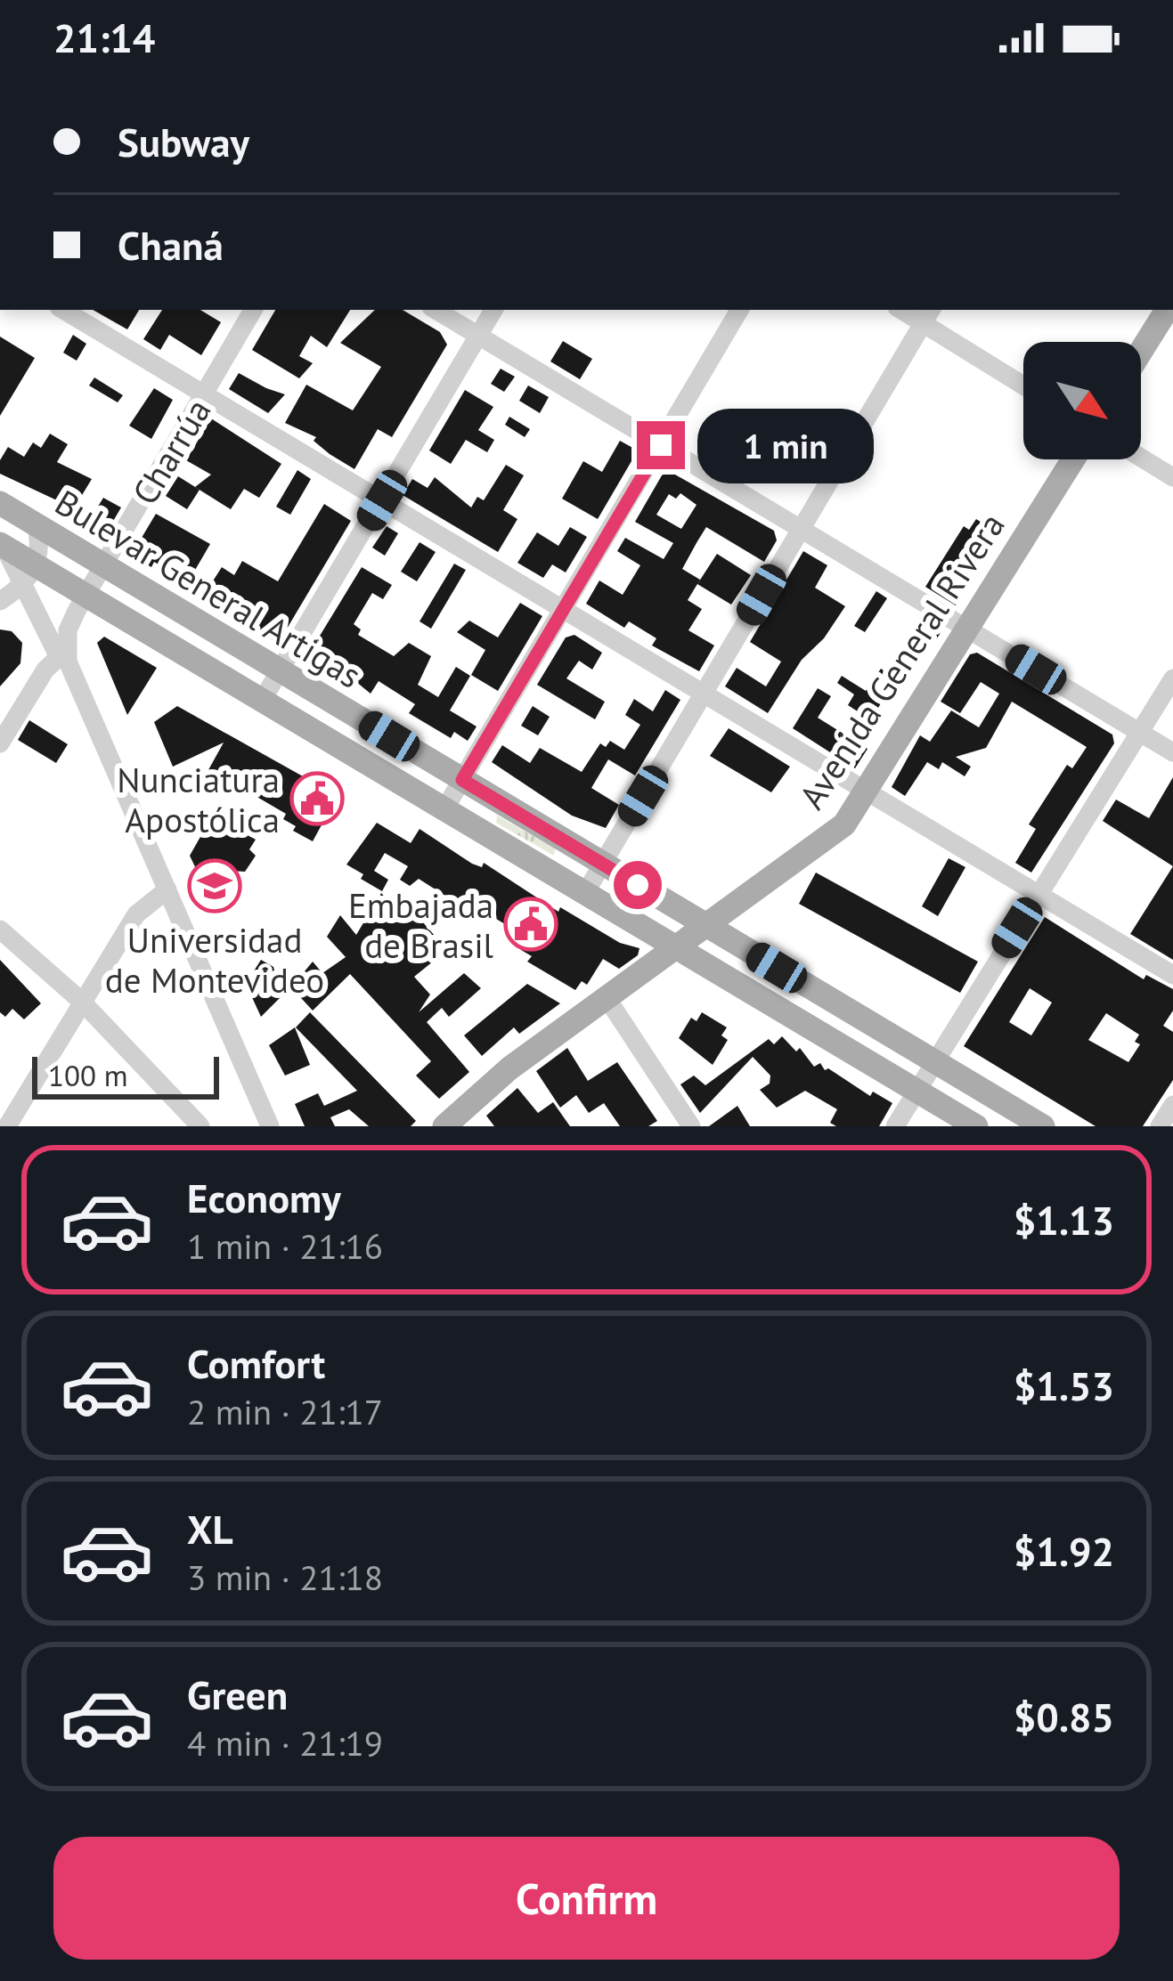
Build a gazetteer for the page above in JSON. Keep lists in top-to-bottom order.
{
  "streets": {
    "main road": ["Bulevar General Artigas", "Avenida General Rivera"],
    "street": ["Charrúa"]
  },
  "crossings": [
    ["Charrúa", "Bulevar General Artigas"],
    ["Bulevar General Artigas", "Avenida General Rivera"]
  ],
  "places": {
    "public building": ["Nunciatura Apostólica", "Embajada de Brasil"],
    "school or university": ["Universidad de Montevideo"]
  },
  "scale_bar": "100 m",
  "north": "bottom right",
  "page": {
    "status": "21:14",
    "banner": ["Subway", "Chaná"],
    "bubble": "1 min",
    "scale": "100 m",
    "list": [
      {
        "name": "Economy",
        "note": "1 min · 21:16",
        "value": "$1.13"
      },
      {
        "name": "Comfort",
        "note": "2 min · 21:17",
        "value": "$1.53"
      },
      {
        "name": "XL",
        "note": "3 min · 21:18",
        "value": "$1.92"
      },
      {
        "name": "Green",
        "note": "4 min · 21:19",
        "value": "$0.85"
      }
    ],
    "buttons": "Confirm"
  }
}
